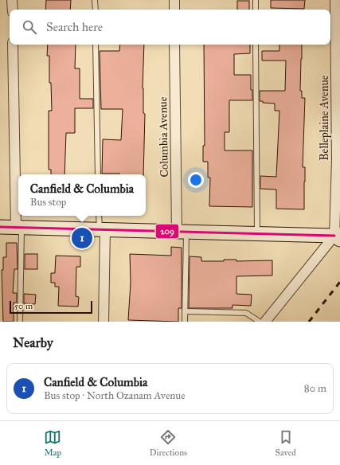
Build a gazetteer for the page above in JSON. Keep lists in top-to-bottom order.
{
  "streets": {
    "street": ["Belleplaine Avenue", "Columbia Avenue"]
  },
  "lines": ["transit line 209"],
  "scale_bar": "50 m",
  "page": {
    "search": "Search here",
    "popup": ["Canfield & Columbia", "Bus stop"],
    "pins": "1",
    "scale": "50 m",
    "heading": "Nearby",
    "list": [
      {
        "mark": "1",
        "name": "Canfield & Columbia",
        "note": "Bus stop · North Ozanam Avenue",
        "value": "80 m"
      }
    ],
    "nav": ["Map", "Directions", "Saved"]
  }
}
